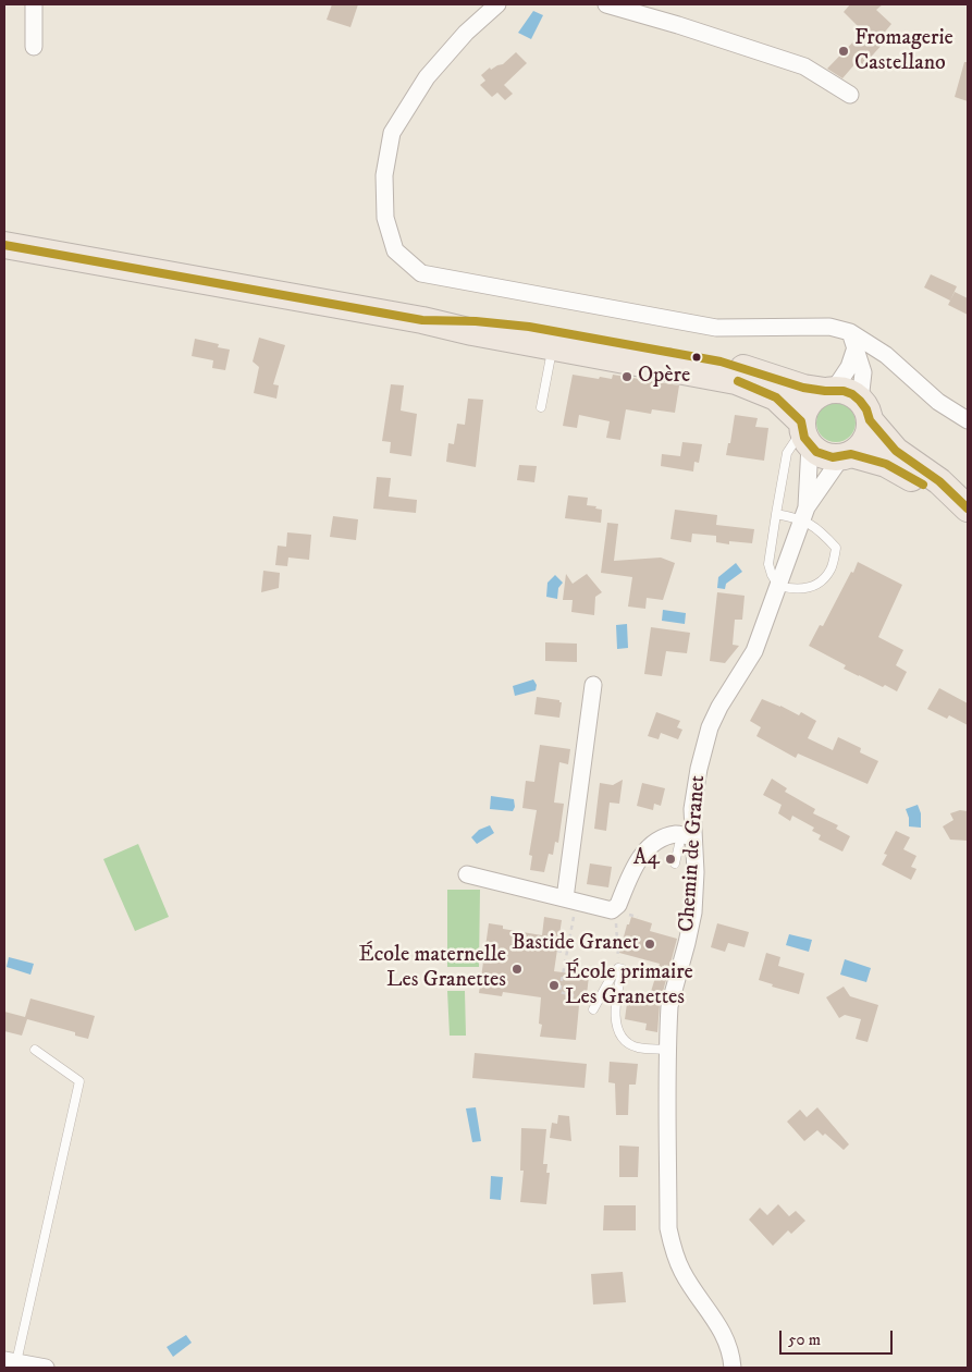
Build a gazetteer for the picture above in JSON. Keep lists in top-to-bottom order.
{
  "streets": {
    "street": ["Chemin de Granet"]
  },
  "places": [
    "Fromagerie Castellano",
    "Opère",
    "A4",
    "Bastide Granet",
    "École maternelle Les Granettes",
    "École primaire Les Granettes"
  ],
  "scale_bar": "50 m"
}
